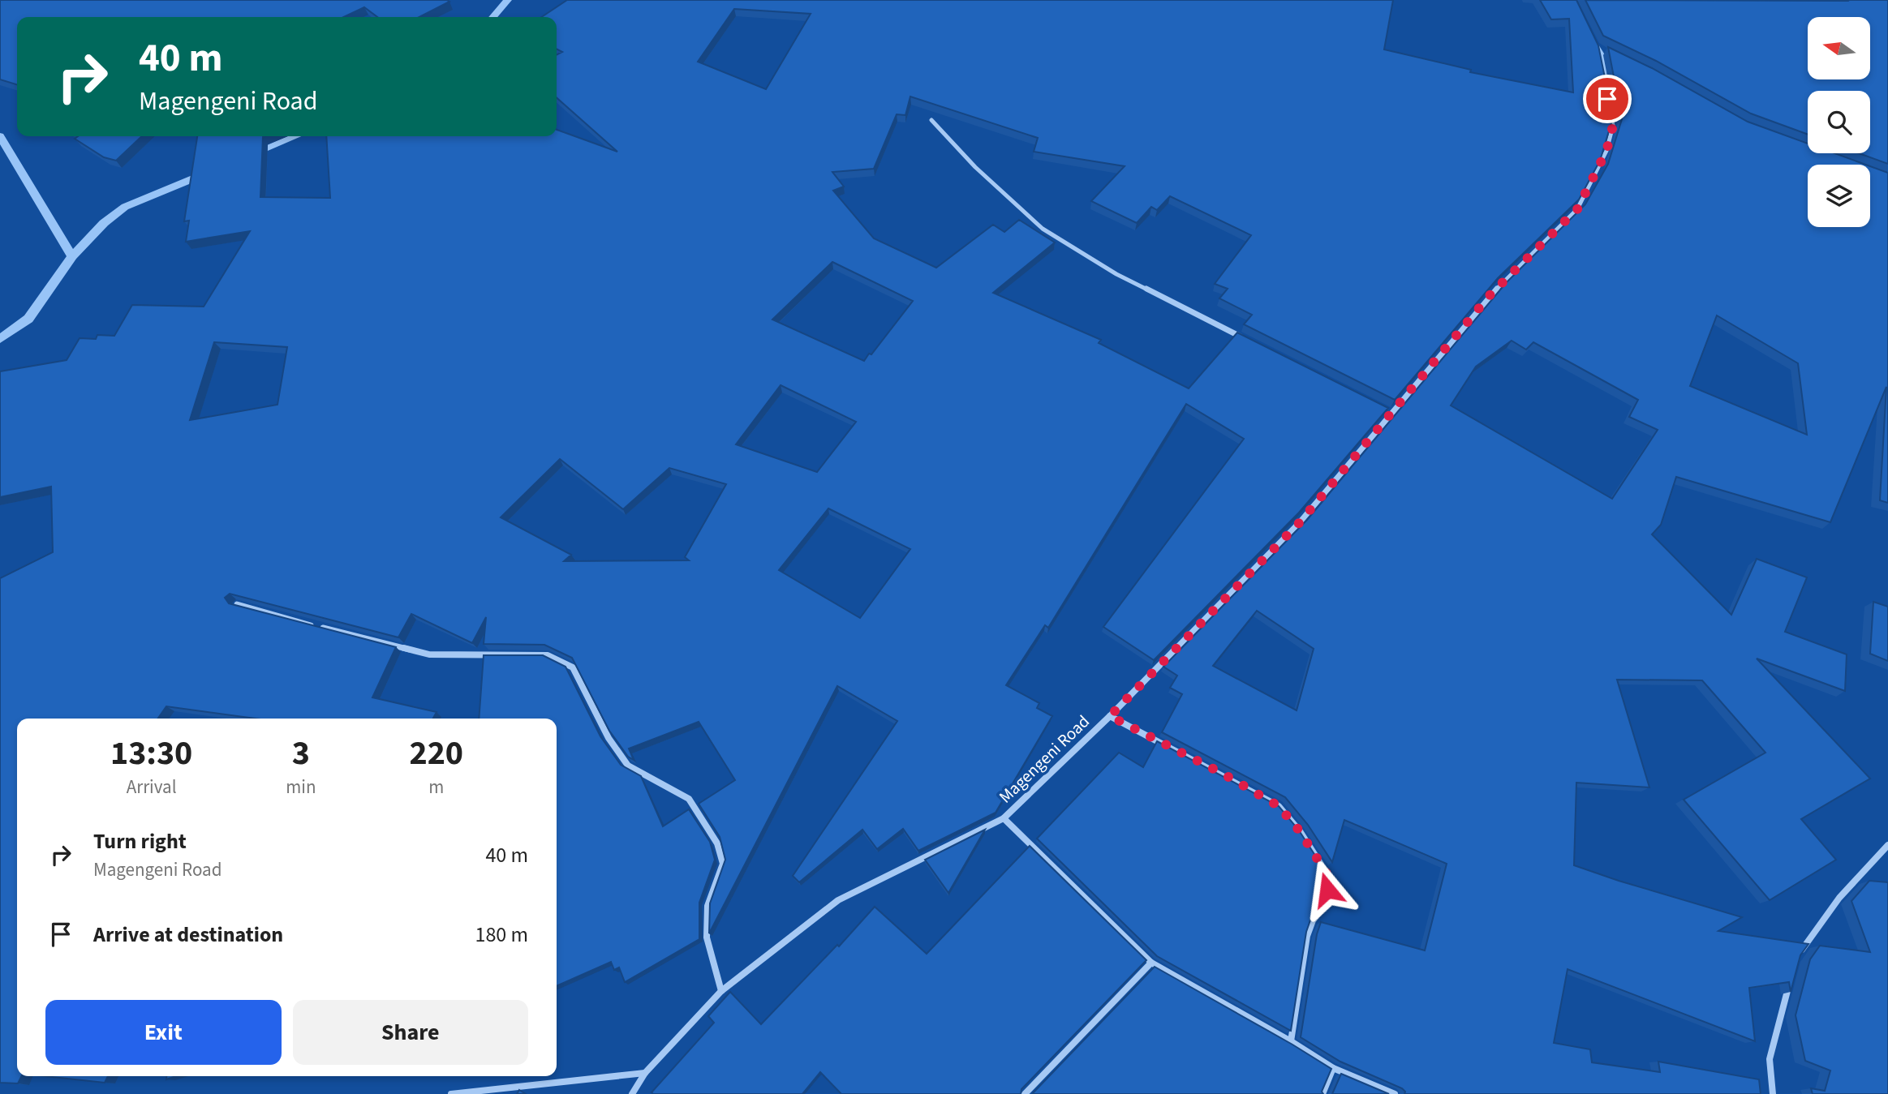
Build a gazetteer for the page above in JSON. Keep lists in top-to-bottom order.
{
  "streets": {
    "street": ["Magengeni Road"]
  },
  "north": "left",
  "page": {
    "turn": ["40 m", "Magengeni Road"],
    "eta": [
      "13:30",
      "Arrival",
      "3",
      "min",
      "220",
      "m"
    ],
    "list": [
      {
        "name": "Turn right",
        "note": "Magengeni Road",
        "value": "40 m"
      },
      {
        "name": "Arrive at destination",
        "value": "180 m"
      }
    ],
    "buttons": ["Exit", "Share"]
  }
}
